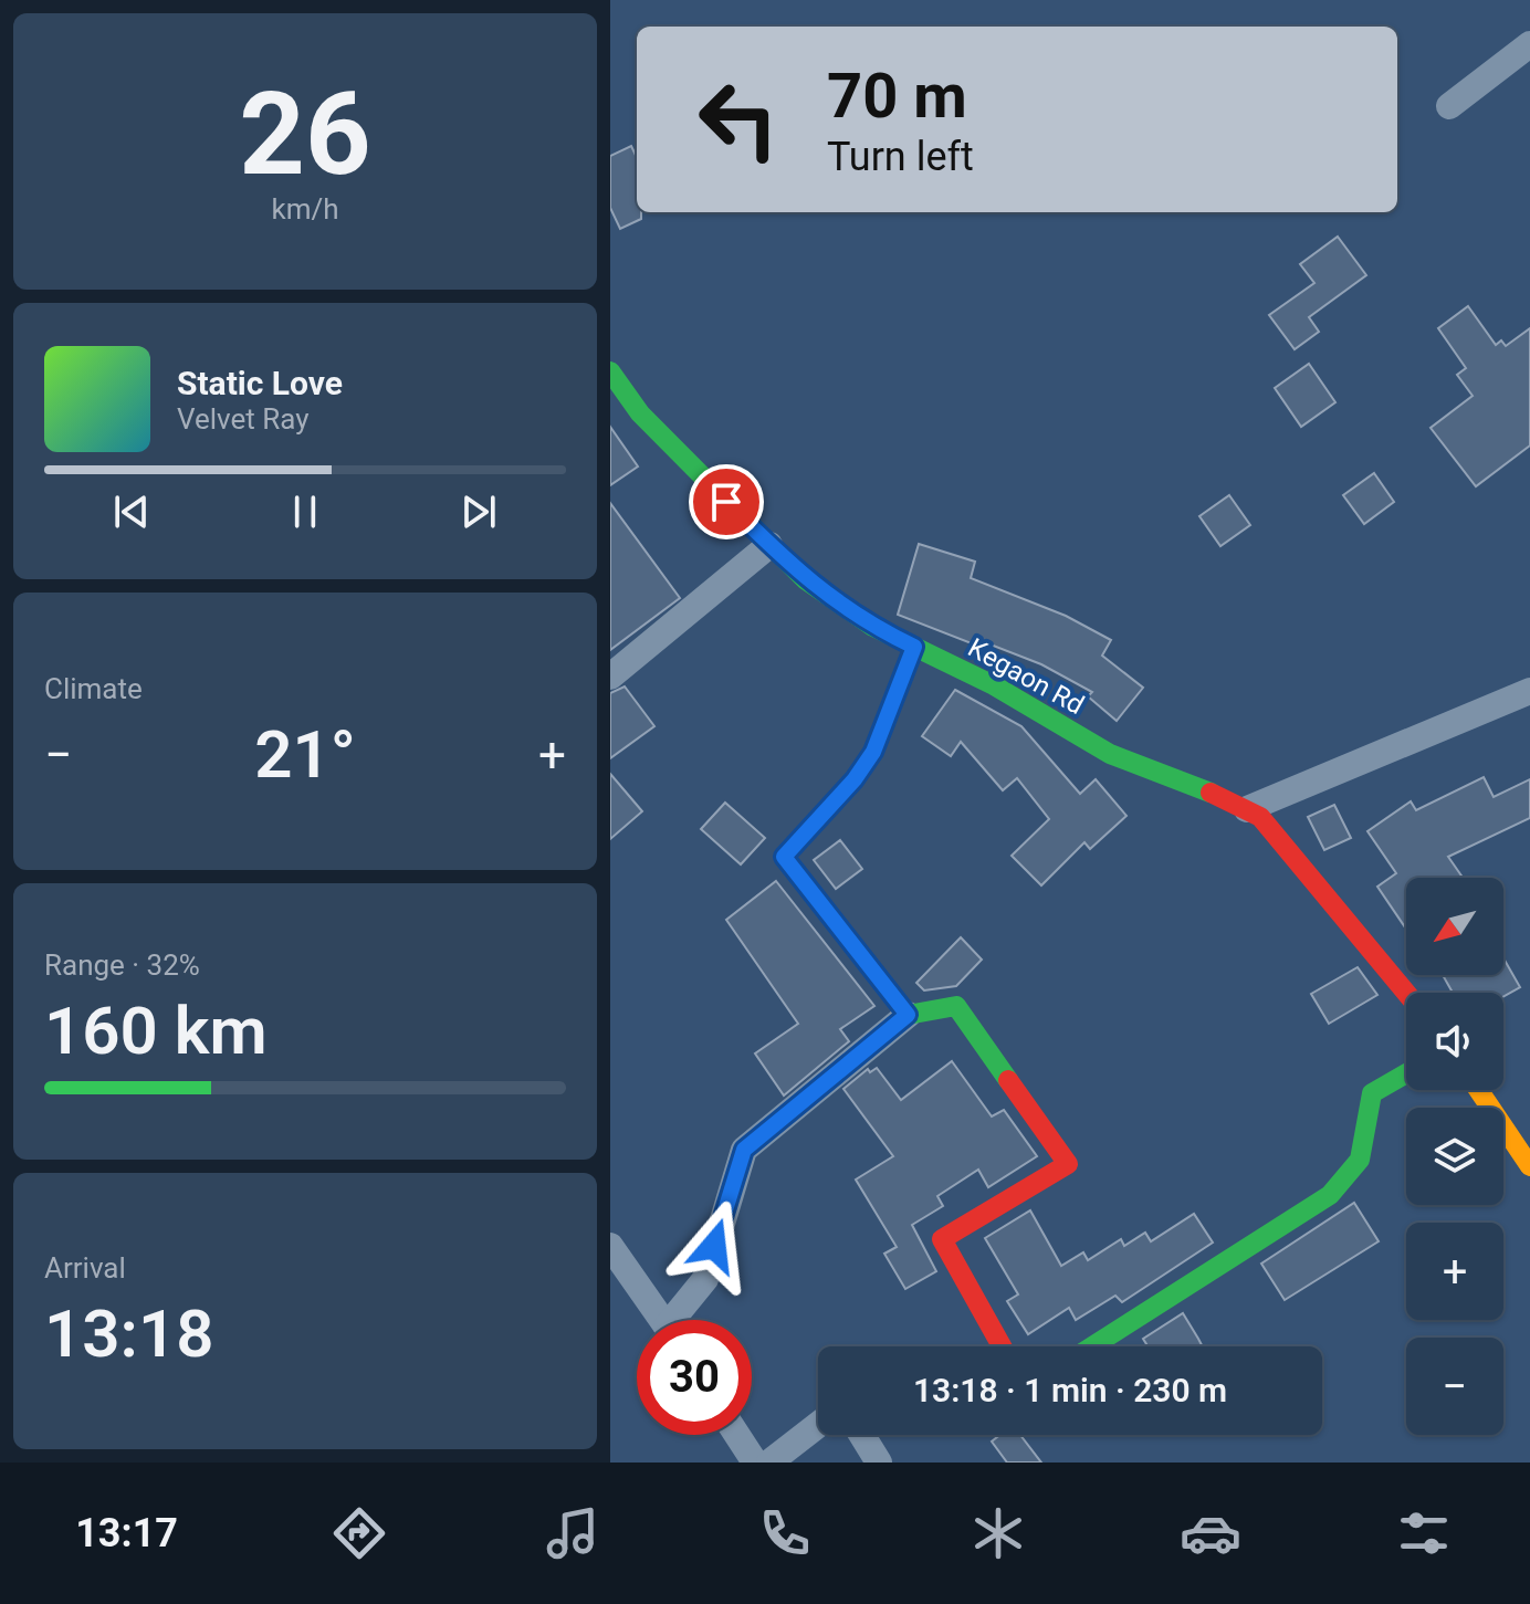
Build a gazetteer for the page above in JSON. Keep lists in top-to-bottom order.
{
  "streets": {
    "street": ["Kegaon Rd"]
  },
  "north": "bottom left",
  "page": {
    "tile": [
      ["26", "km/h"],
      "Climate",
      ["Range · 32%", "160 km"],
      ["Arrival", "13:18"]
    ],
    "turn": ["70 m", "Turn left"],
    "song": ["Static Love", "Velvet Ray"],
    "heat": ["−", "21°", "+"],
    "map_buttons": ["+", "−"],
    "limit": "30",
    "trip": "13:18 · 1 min · 230 m",
    "tabs": "13:17"
  }
}
